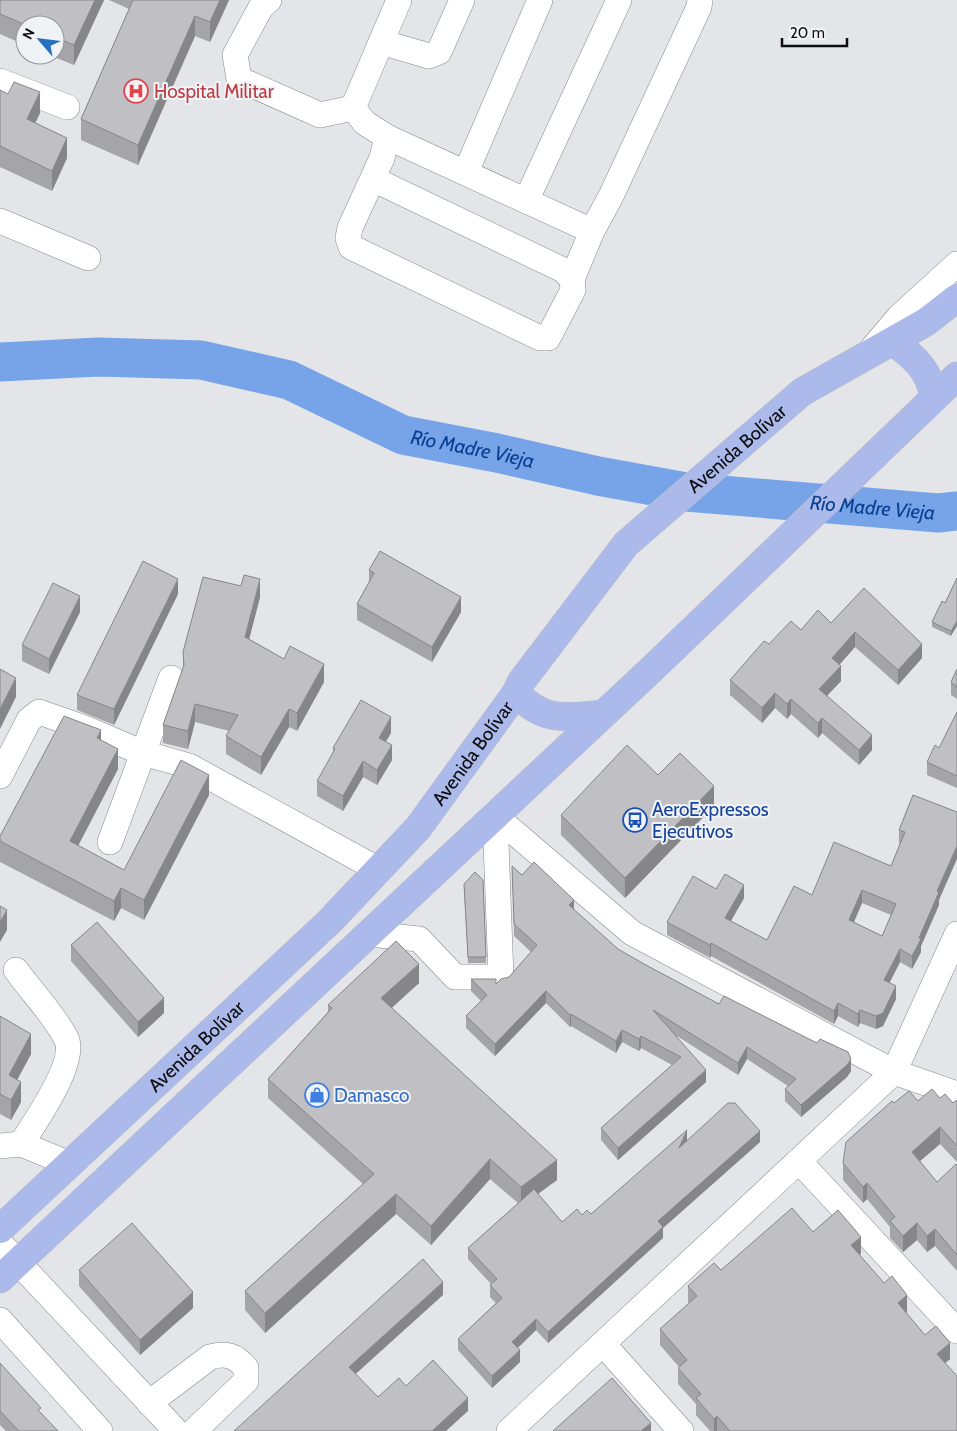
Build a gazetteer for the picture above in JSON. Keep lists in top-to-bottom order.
{
  "streets": {
    "main road": ["Avenida Bolívar"]
  },
  "water": ["Río Madre Vieja"],
  "places": {
    "hospital": ["Hospital Militar"],
    "bus stop": ["AeroExpressos Ejecutivos"],
    "shop": ["Damasco"]
  },
  "scale_bar": "20 m",
  "north": "top left"
}
